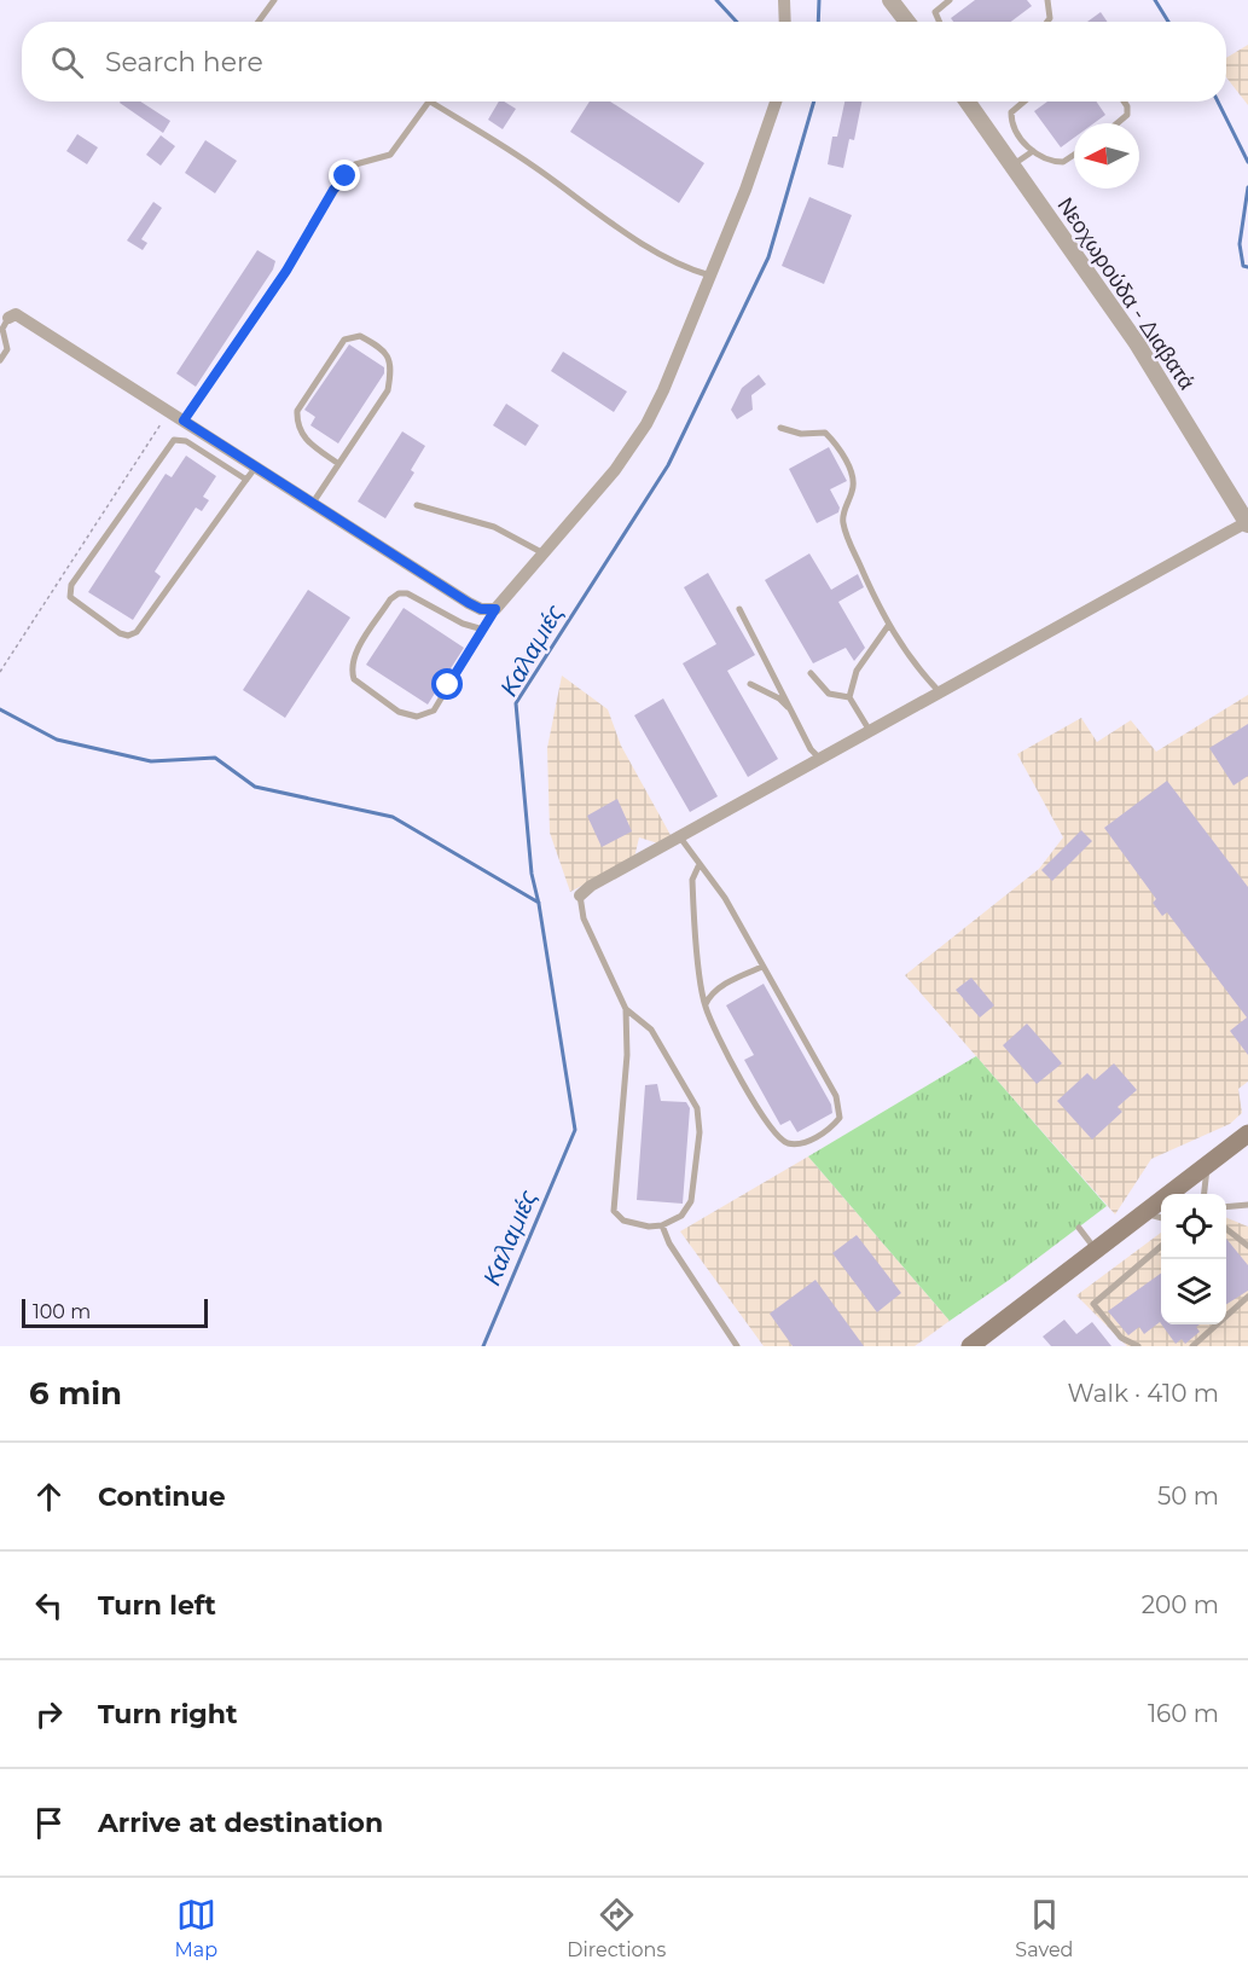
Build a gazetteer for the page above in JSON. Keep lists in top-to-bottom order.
{
  "streets": {
    "street": ["Νεοχωρούδα - Διαβατά"]
  },
  "water": ["Καλαμιές"],
  "scale_bar": "100 m",
  "north": "left",
  "page": {
    "search": "Search here",
    "scale": "100 m",
    "heading": ["6 min", "Walk · 410 m"],
    "list": [
      ["Continue", "50 m"],
      ["Turn left", "200 m"],
      ["Turn right", "160 m"],
      "Arrive at destination"
    ],
    "nav": ["Map", "Directions", "Saved"]
  }
}
